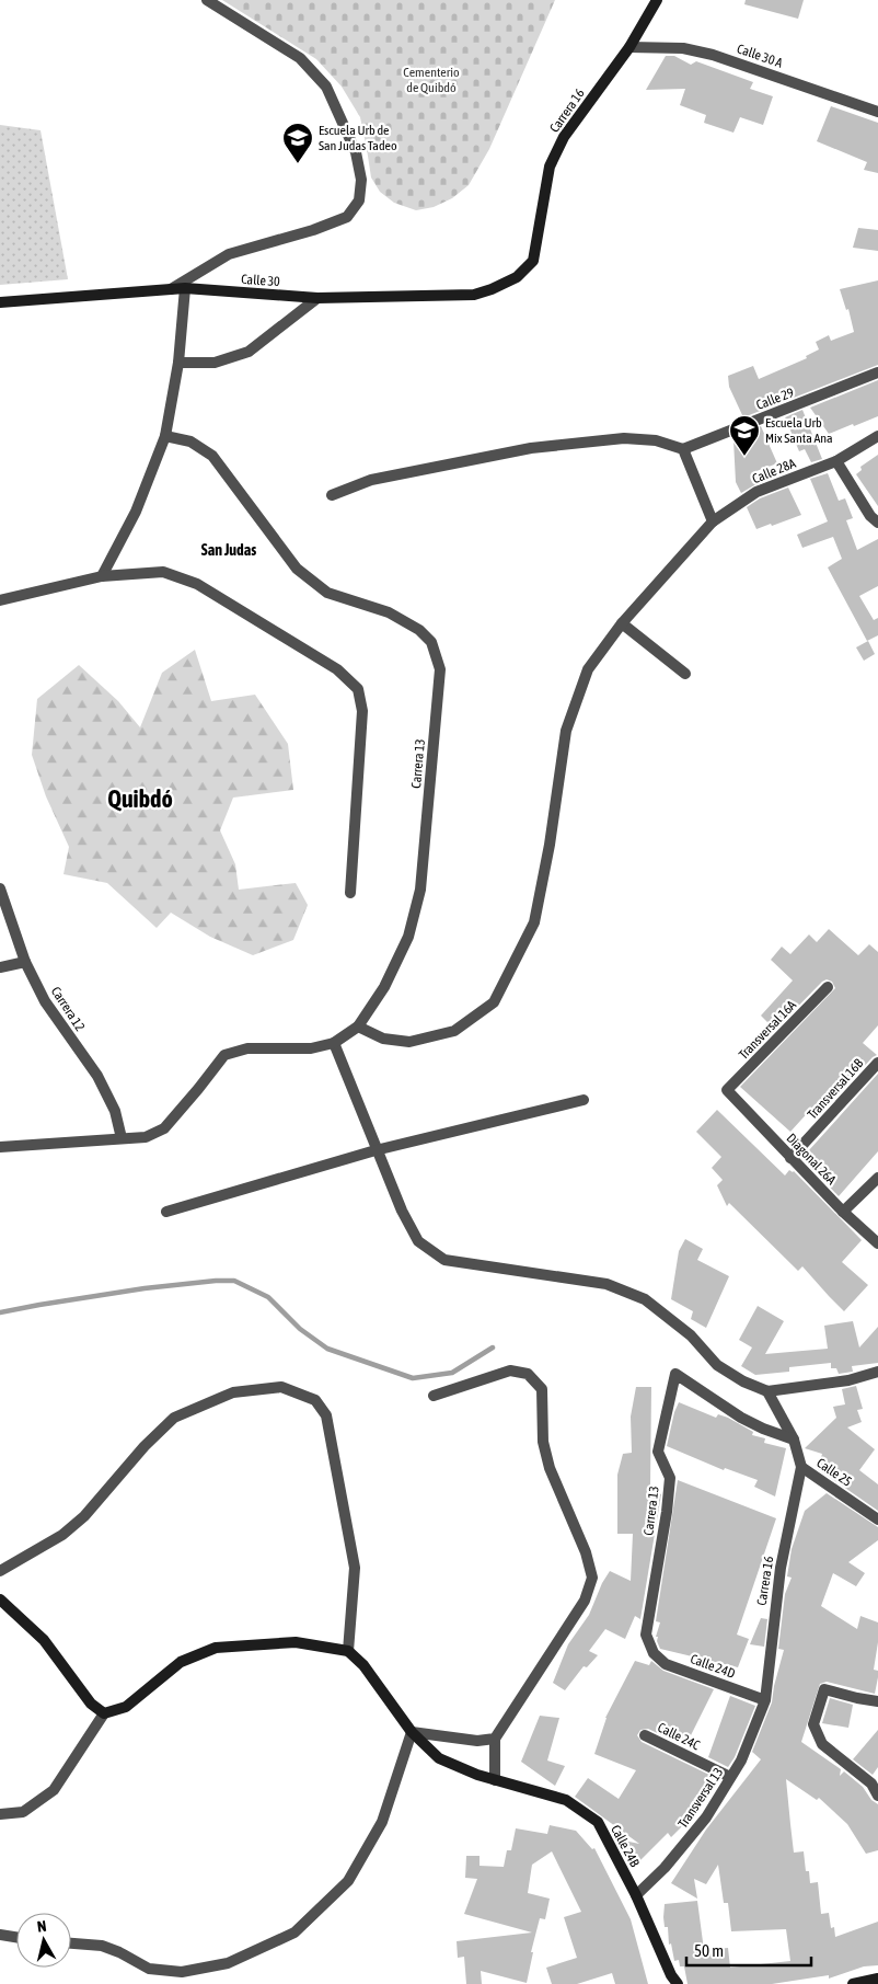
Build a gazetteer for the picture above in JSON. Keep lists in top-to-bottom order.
{
  "streets": {
    "street": [
      "Calle 30 A",
      "Carrera 16",
      "Calle 30",
      "Calle 29",
      "Calle 28A",
      "Carrera 13",
      "Carrera 12",
      "Transversal 16A",
      "Transversal 16B",
      "Diagonal 26A",
      "Calle 25",
      "Calle 24D",
      "Calle 24C",
      "Transversal 13",
      "Calle 24B"
    ]
  },
  "crossings": [
    ["Calle 30 A", "Carrera 16"],
    ["Carrera 16", "Calle 30"],
    ["Carrera 16", "Calle 25"],
    ["Carrera 16", "Calle 24D"],
    ["Carrera 16", "Transversal 13"],
    ["Calle 28A", "Carrera 13"],
    ["Carrera 13", "Calle 24D"],
    ["Transversal 16A", "Diagonal 26A"],
    ["Transversal 16B", "Diagonal 26A"],
    ["Calle 24D", "Transversal 13"],
    ["Calle 24C", "Transversal 13"],
    ["Transversal 13", "Calle 24B"]
  ],
  "districts": ["San Judas", "Quibdó"],
  "parks": ["Cementerio de Quibdó"],
  "places": {
    "school or university": ["Escuela Urb de San Judas Tadeo", "Escuela Urb Mix Santa Ana"]
  },
  "scale_bar": "50 m",
  "north": "top"
}
